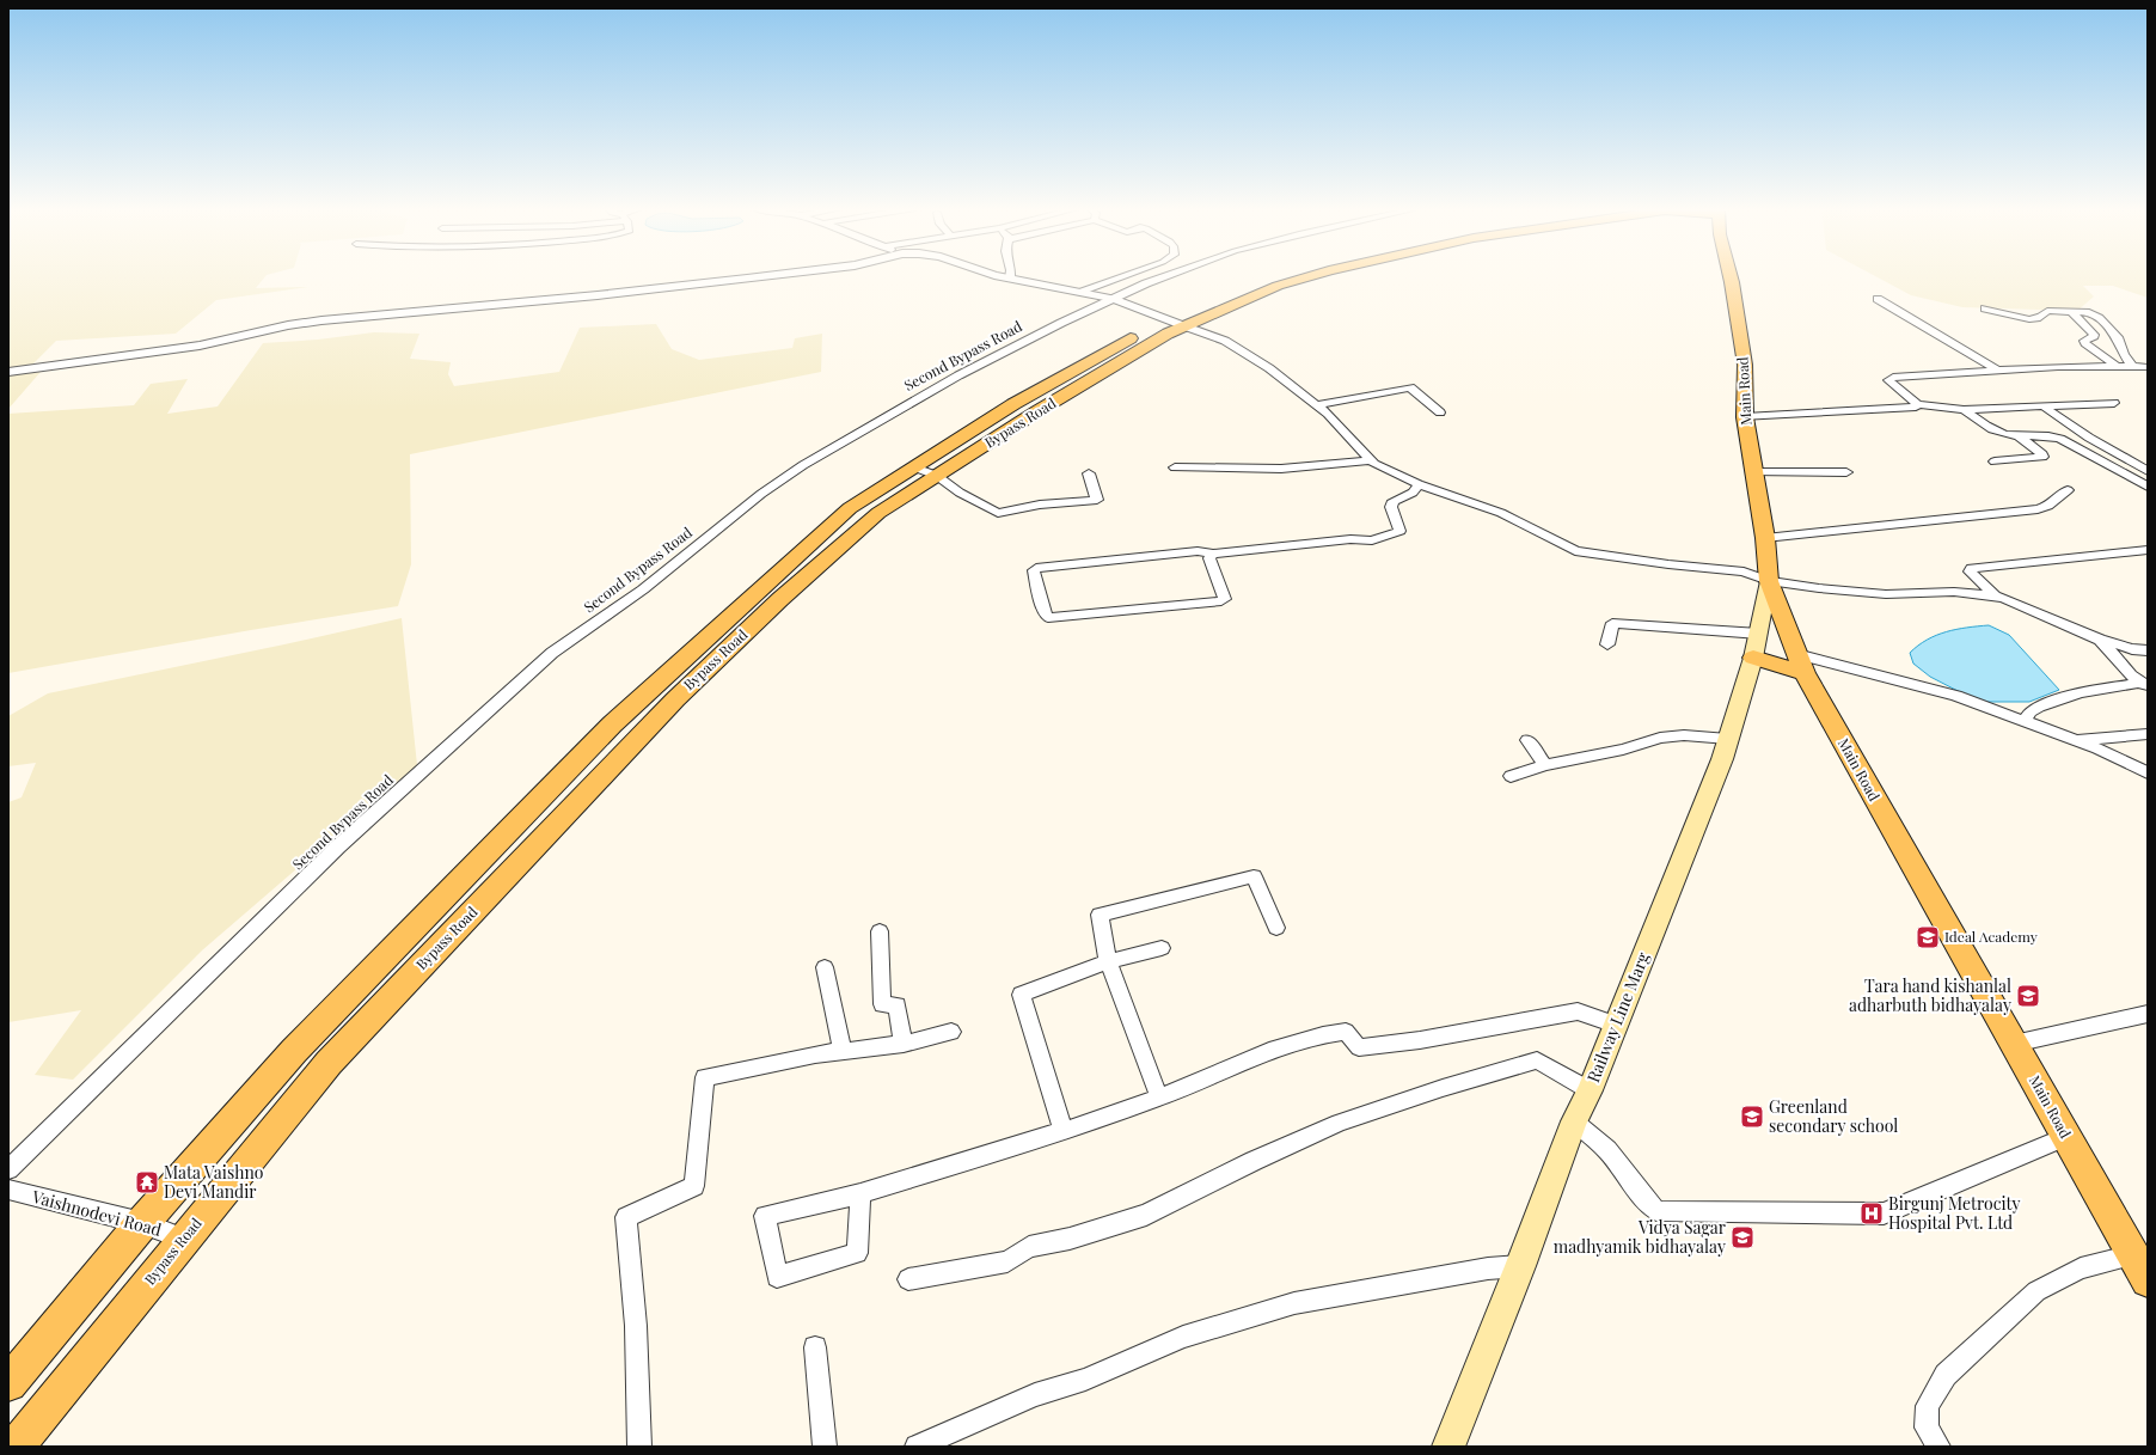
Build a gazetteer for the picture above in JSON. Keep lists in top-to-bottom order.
{
  "streets": {
    "main road": ["Main Road", "Bypass Road", "Railway Line Marg"],
    "street": ["Second Bypass Road", "Vaishnodevi Road"]
  },
  "crossings": [
    ["Main Road", "Railway Line Marg"],
    ["Bypass Road", "Vaishnodevi Road"]
  ],
  "places": {
    "school or university": [
      "Ideal Academy",
      "Tara hand kishanlal adharbuth bidhayalay",
      "Greenland secondary school",
      "Vidya Sagar madhyamik bidhayalay"
    ],
    "temple": ["Mata Vaishno Devi Mandir"],
    "hospital": ["Birgunj Metrocity Hospital Pvt. Ltd"]
  }
}
